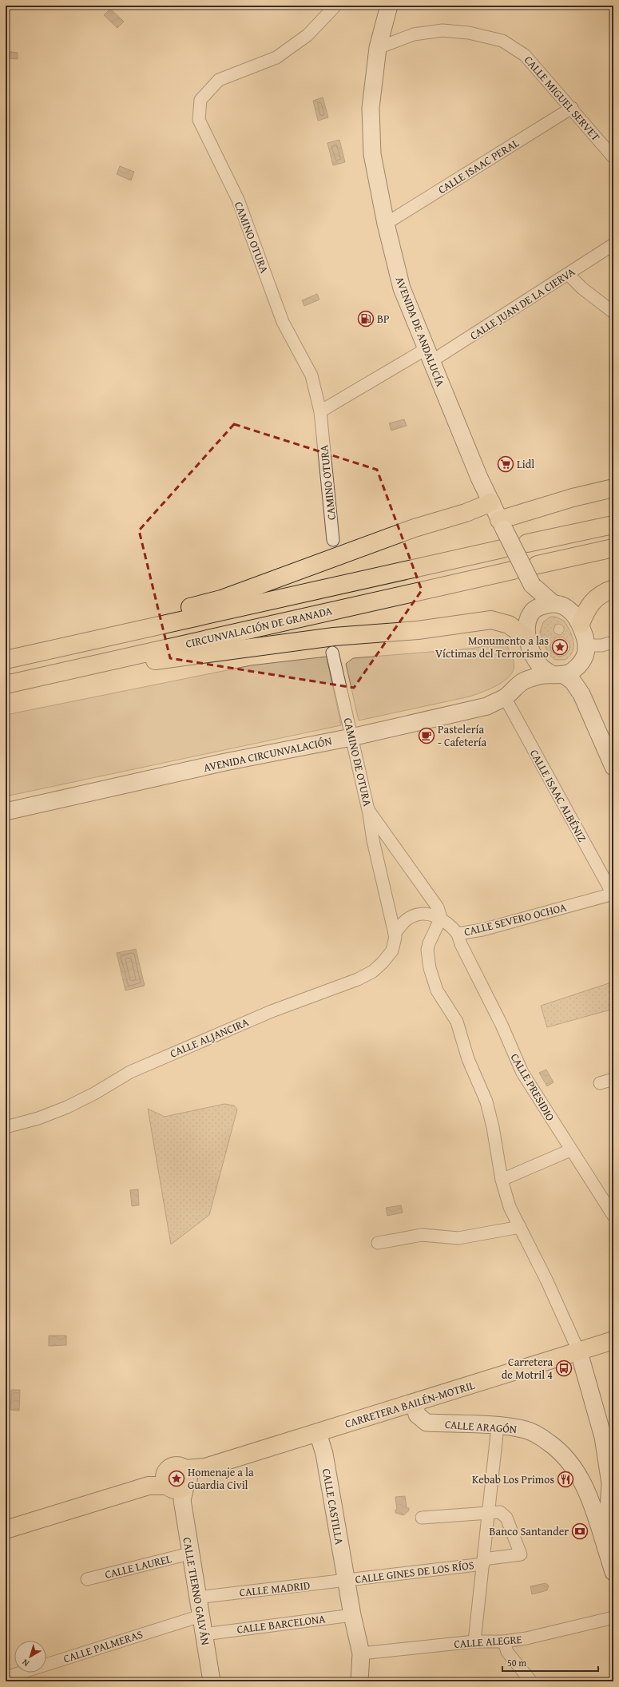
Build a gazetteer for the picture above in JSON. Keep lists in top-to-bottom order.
{
  "streets": {
    "main road": ["CIRCUNVALACIÓN DE GRANADA", "CARRETERA BAILÉN-MOTRIL"],
    "street": [
      "CALLE MIGUEL SERVET",
      "CALLE ISAAC PERAL",
      "CAMINO OTURA",
      "CALLE JUAN DE LA CIERVA",
      "AVENIDA DE ANDALUCÍA",
      "AVENIDA CIRCUNVALACIÓN",
      "CAMINO DE OTURA",
      "CALLE ISAAC ALBÉNIZ",
      "CALLE SEVERO OCHOA",
      "CALLE ALJANCIRA",
      "CALLE PRESIDIO",
      "CALLE ARAGÓN",
      "CALLE CASTILLA",
      "CALLE LAUREL",
      "CALLE GINES DE LOS RÍOS",
      "CALLE MADRID",
      "CALLE TIERNO GALVÁN",
      "CALLE BARCELONA",
      "CALLE ALEGRE",
      "CALLE PALMERAS"
    ]
  },
  "crossings": [
    ["CALLE MIGUEL SERVET", "CALLE ISAAC PERAL"],
    ["CALLE MIGUEL SERVET", "AVENIDA DE ANDALUCÍA"],
    ["CALLE ISAAC PERAL", "AVENIDA DE ANDALUCÍA"],
    ["CAMINO OTURA", "CALLE JUAN DE LA CIERVA"],
    ["CALLE JUAN DE LA CIERVA", "AVENIDA DE ANDALUCÍA"],
    ["AVENIDA DE ANDALUCÍA", "AVENIDA CIRCUNVALACIÓN"],
    ["AVENIDA CIRCUNVALACIÓN", "CAMINO DE OTURA"],
    ["AVENIDA CIRCUNVALACIÓN", "CALLE ISAAC ALBÉNIZ"],
    ["CAMINO DE OTURA", "CALLE SEVERO OCHOA"],
    ["CAMINO DE OTURA", "CALLE ALJANCIRA"],
    ["CALLE ISAAC ALBÉNIZ", "CALLE SEVERO OCHOA"],
    ["CALLE SEVERO OCHOA", "CALLE PRESIDIO"],
    ["CARRETERA BAILÉN-MOTRIL", "CALLE ARAGÓN"],
    ["CARRETERA BAILÉN-MOTRIL", "CALLE CASTILLA"],
    ["CARRETERA BAILÉN-MOTRIL", "CALLE TIERNO GALVÁN"],
    ["CALLE CASTILLA", "CALLE GINES DE LOS RÍOS"],
    ["CALLE CASTILLA", "CALLE MADRID"],
    ["CALLE CASTILLA", "CALLE BARCELONA"],
    ["CALLE CASTILLA", "CALLE ALEGRE"],
    ["CALLE LAUREL", "CALLE TIERNO GALVÁN"],
    ["CALLE GINES DE LOS RÍOS", "CALLE MADRID"],
    ["CALLE TIERNO GALVÁN", "CALLE PALMERAS"]
  ],
  "places": {
    "fuel station": ["BP"],
    "supermarket": ["Lidl"],
    "place": ["Monumento a las Víctimas del Terrorismo", "Homenaje a la Guardia Civil"],
    "cafe": ["Pastelería - Cafetería"],
    "bus stop": ["Carretera de Motril 4"],
    "restaurant": ["Kebab Los Primos"],
    "bank": ["Banco Santander"]
  },
  "scale_bar": "50 m",
  "north": "bottom left"
}
